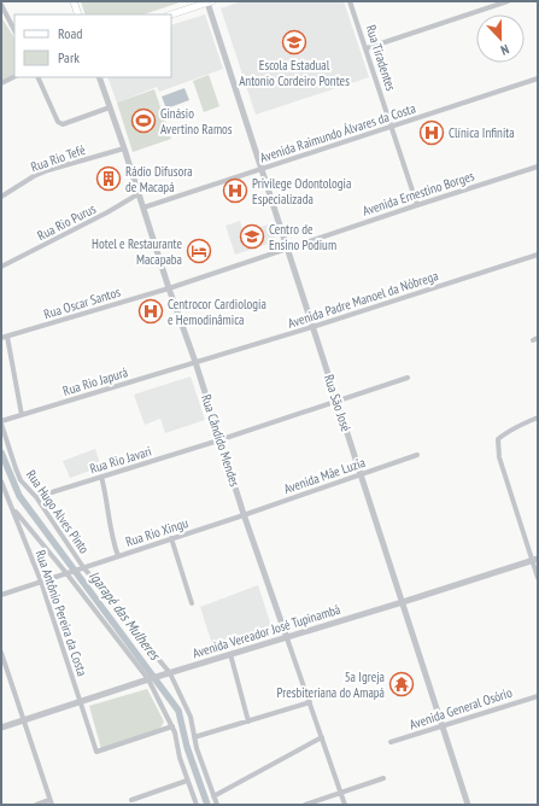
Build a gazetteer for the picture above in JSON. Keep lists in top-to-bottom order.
{
  "streets": {
    "street": [
      "Rua Tiradentes",
      "Avenida Raimundo Álvares da Costa",
      "Rua Rio Tefé",
      "Avenida Ernestino Borges",
      "Rua Rio Purus",
      "Avenida Padre Manoel da Nóbrega",
      "Rua Oscar Santos",
      "Rua Rio Japurá",
      "Rua São José",
      "Rua Cândido Mendes",
      "Rua Rio Javari",
      "Avenida Mãe Luzia",
      "Rua Hugo Alves Pinto",
      "Rua Rio Xingu",
      "Rua Antônio Pereira da Costa",
      "Avenida Vereador José Tupinambá",
      "Avenida General Osório"
    ]
  },
  "crossings": [
    ["Rua Tiradentes", "Avenida Raimundo Álvares da Costa"],
    ["Rua Tiradentes", "Avenida Ernestino Borges"],
    ["Avenida Raimundo Álvares da Costa", "Rua São José"],
    ["Avenida Raimundo Álvares da Costa", "Rua Cândido Mendes"],
    ["Rua Rio Tefé", "Rua Cândido Mendes"],
    ["Avenida Ernestino Borges", "Rua Oscar Santos"],
    ["Avenida Ernestino Borges", "Rua São José"],
    ["Avenida Ernestino Borges", "Rua Cândido Mendes"],
    ["Rua Rio Purus", "Rua Cândido Mendes"],
    ["Avenida Padre Manoel da Nóbrega", "Rua Rio Japurá"],
    ["Avenida Padre Manoel da Nóbrega", "Rua São José"],
    ["Avenida Padre Manoel da Nóbrega", "Rua Cândido Mendes"],
    ["Rua Oscar Santos", "Rua Cândido Mendes"],
    ["Rua Rio Japurá", "Rua Cândido Mendes"],
    ["Rua Rio Japurá", "Rua Hugo Alves Pinto"],
    ["Rua São José", "Rua Rio Javari"],
    ["Rua São José", "Avenida Mãe Luzia"],
    ["Rua São José", "Avenida Vereador José Tupinambá"],
    ["Rua São José", "Avenida General Osório"],
    ["Rua Cândido Mendes", "Rua Rio Javari"],
    ["Rua Cândido Mendes", "Avenida Mãe Luzia"],
    ["Rua Cândido Mendes", "Rua Rio Xingu"],
    ["Rua Cândido Mendes", "Avenida Vereador José Tupinambá"],
    ["Rua Rio Javari", "Rua Hugo Alves Pinto"],
    ["Avenida Mãe Luzia", "Rua Rio Xingu"],
    ["Rua Hugo Alves Pinto", "Rua Rio Xingu"],
    ["Rua Hugo Alves Pinto", "Avenida Vereador José Tupinambá"],
    ["Rua Antônio Pereira da Costa", "Avenida Vereador José Tupinambá"]
  ],
  "water": ["Igarapé das Mulheres"],
  "places": {
    "school or university": ["Escola Estadual Antonio Cordeiro Pontes", "Centro de Ensino Podium"],
    "sports": ["Ginásio Avertino Ramos"],
    "hospital": ["Clínica Infinita", "Privilege Odontologia Especializada", "Centrocor Cardiologia e Hemodinâmica"],
    "building": ["Rádio Difusora de Macapá"],
    "hotel": ["Hotel e Restaurante Macapaba"],
    "temple": ["5a Igreja Presbiteriana do Amapá"]
  },
  "legend": ["Road", "Park"],
  "north": "bottom"
}
